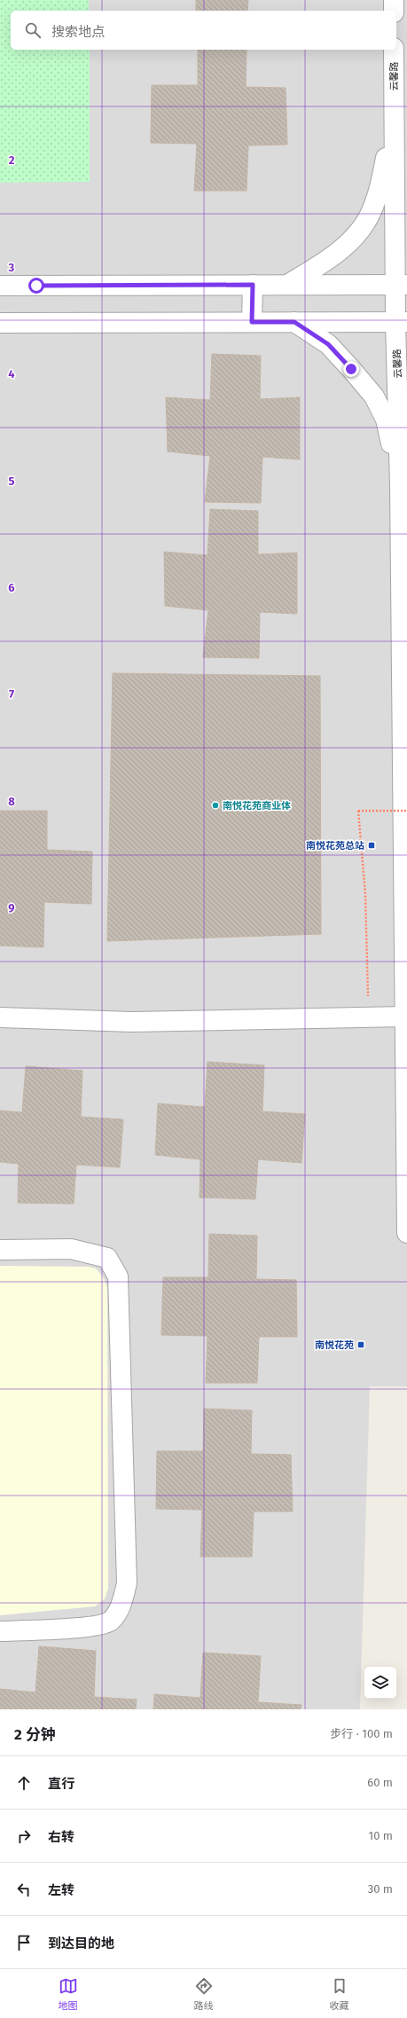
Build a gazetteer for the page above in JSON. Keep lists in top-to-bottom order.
{
  "streets": {
    "street": ["云馨路"]
  },
  "places": {
    "other": ["南悦花苑商业体"],
    "transit": ["南悦花苑总站", "南悦花苑"]
  },
  "page": {
    "search": "搜索地点",
    "heading": ["2 分钟", "步行 · 100 m"],
    "list": [
      ["直行", "60 m"],
      ["右转", "10 m"],
      ["左转", "30 m"],
      "到达目的地"
    ],
    "nav": ["地图", "路线", "收藏"]
  },
  "grid": {
    "rows": [
      "2",
      "3",
      "4",
      "5",
      "6",
      "7",
      "8",
      "9"
    ]
  }
}
